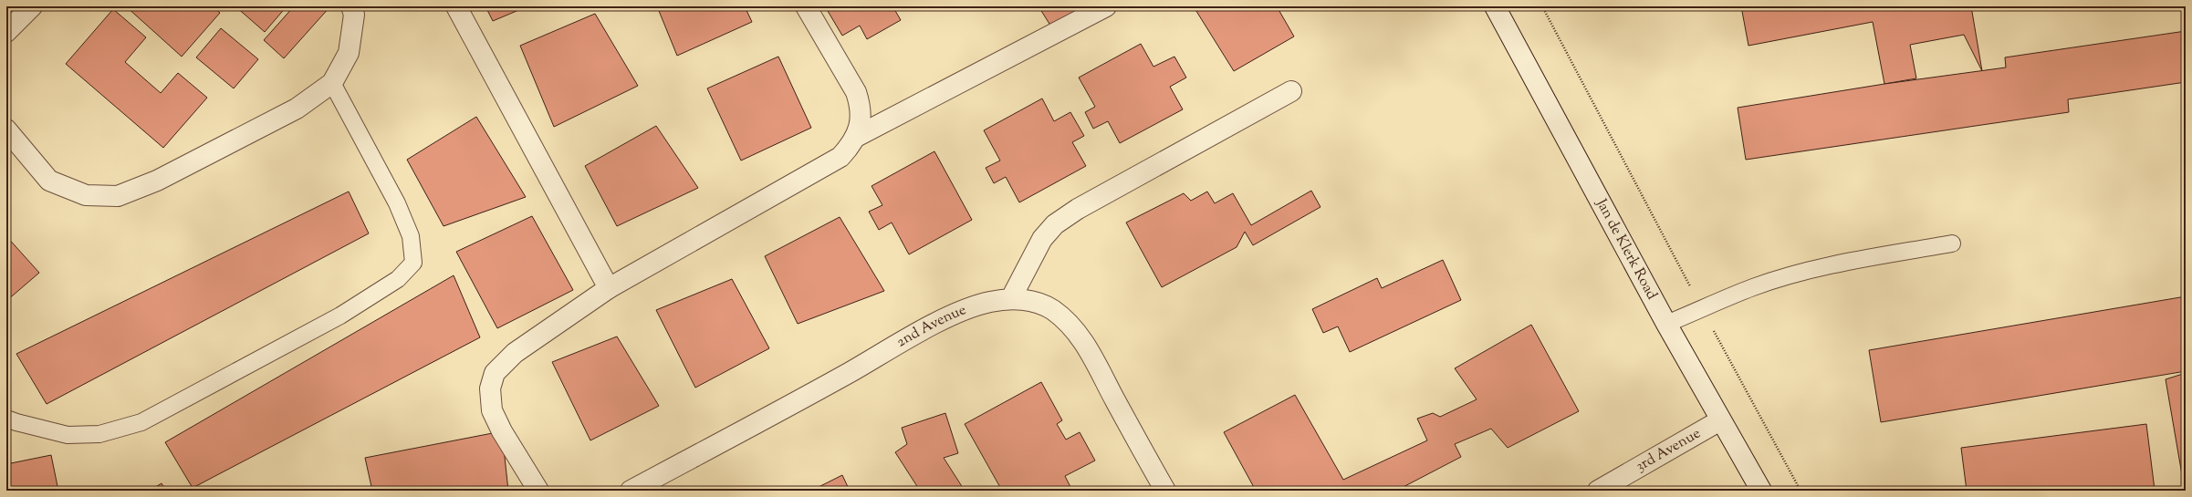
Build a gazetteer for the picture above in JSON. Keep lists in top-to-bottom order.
{
  "streets": {
    "street": ["Jan de Klerk Road", "2nd Avenue", "3rd Avenue"]
  },
  "crossings": [
    ["Jan de Klerk Road", "3rd Avenue"]
  ]
}
